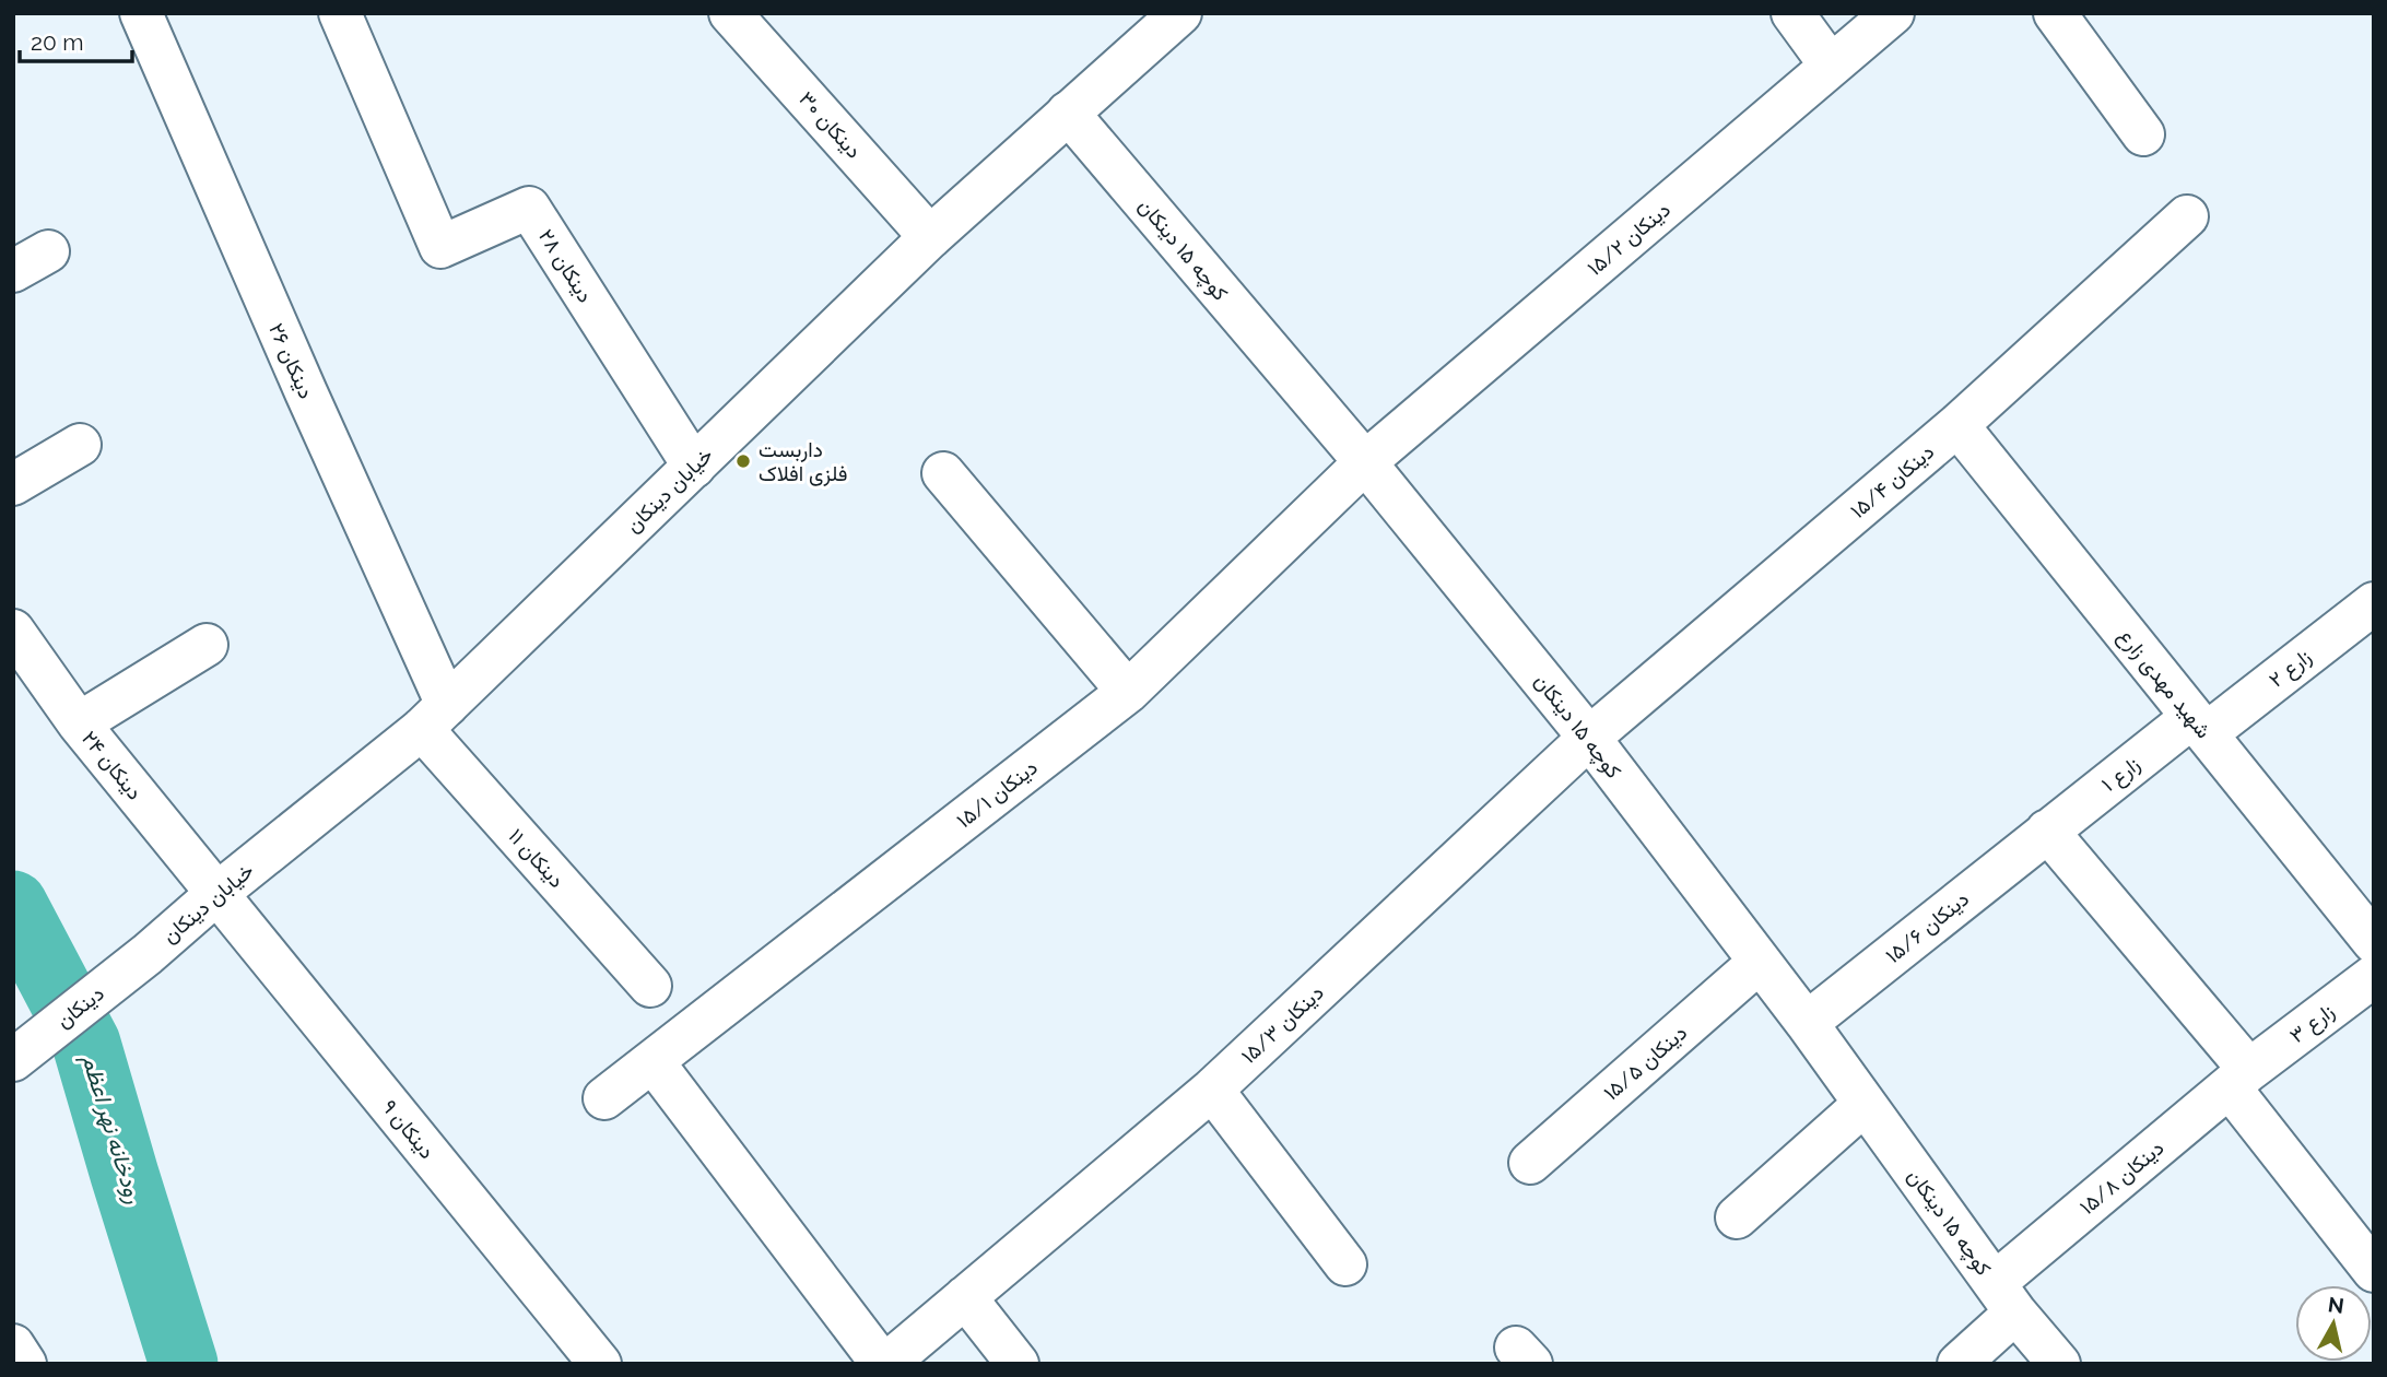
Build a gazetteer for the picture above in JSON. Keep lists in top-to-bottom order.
{
  "streets": {
    "street": [
      "۳۰ دینکان",
      "۱۵/۲ دینکان",
      "کوچه ۱۵ دینکان",
      "۲۸ دینکان",
      "۲۶ دینکان",
      "۱۵/۴ دینکان",
      "خیابان دینکان",
      "۲ زارع",
      "شهید مهدی زارع",
      "۲۴ دینکان",
      "۱ زارع",
      "۱۵/۱ دینکان",
      "۱۱ دینکان",
      "۱۵/۶ دینکان",
      "دینکان",
      "۳ زارع",
      "۱۵/۳ دینکان",
      "۱۵/۵ دینکان",
      "۹ دینکان",
      "۱۵/۸ دینکان"
    ]
  },
  "crossings": [
    ["۳۰ دینکان", "خیابان دینکان"],
    ["۱۵/۲ دینکان", "کوچه ۱۵ دینکان"],
    ["۱۵/۲ دینکان", "۱۵/۱ دینکان"],
    ["کوچه ۱۵ دینکان", "۱۵/۴ دینکان"],
    ["کوچه ۱۵ دینکان", "خیابان دینکان"],
    ["کوچه ۱۵ دینکان", "۱۵/۱ دینکان"],
    ["کوچه ۱۵ دینکان", "۱۵/۶ دینکان"],
    ["کوچه ۱۵ دینکان", "۱۵/۳ دینکان"],
    ["کوچه ۱۵ دینکان", "۱۵/۵ دینکان"],
    ["کوچه ۱۵ دینکان", "۱۵/۸ دینکان"],
    ["۲۸ دینکان", "خیابان دینکان"],
    ["۲۶ دینکان", "خیابان دینکان"],
    ["۲۶ دینکان", "۱۱ دینکان"],
    ["۱۵/۴ دینکان", "شهید مهدی زارع"],
    ["۱۵/۴ دینکان", "۱۵/۳ دینکان"],
    ["خیابان دینکان", "۲۴ دینکان"],
    ["خیابان دینکان", "۱۱ دینکان"],
    ["خیابان دینکان", "دینکان"],
    ["خیابان دینکان", "۹ دینکان"],
    ["۲ زارع", "شهید مهدی زارع"],
    ["۲ زارع", "۱ زارع"],
    ["شهید مهدی زارع", "۱ زارع"],
    ["۲۴ دینکان", "۹ دینکان"],
    ["۱ زارع", "۱۵/۶ دینکان"],
    ["۳ زارع", "۱۵/۸ دینکان"]
  ],
  "water": ["رودخانه نهر اعظم"],
  "places": ["داربست فلزی افلاک"],
  "scale_bar": "20 m",
  "north": "top"
}
